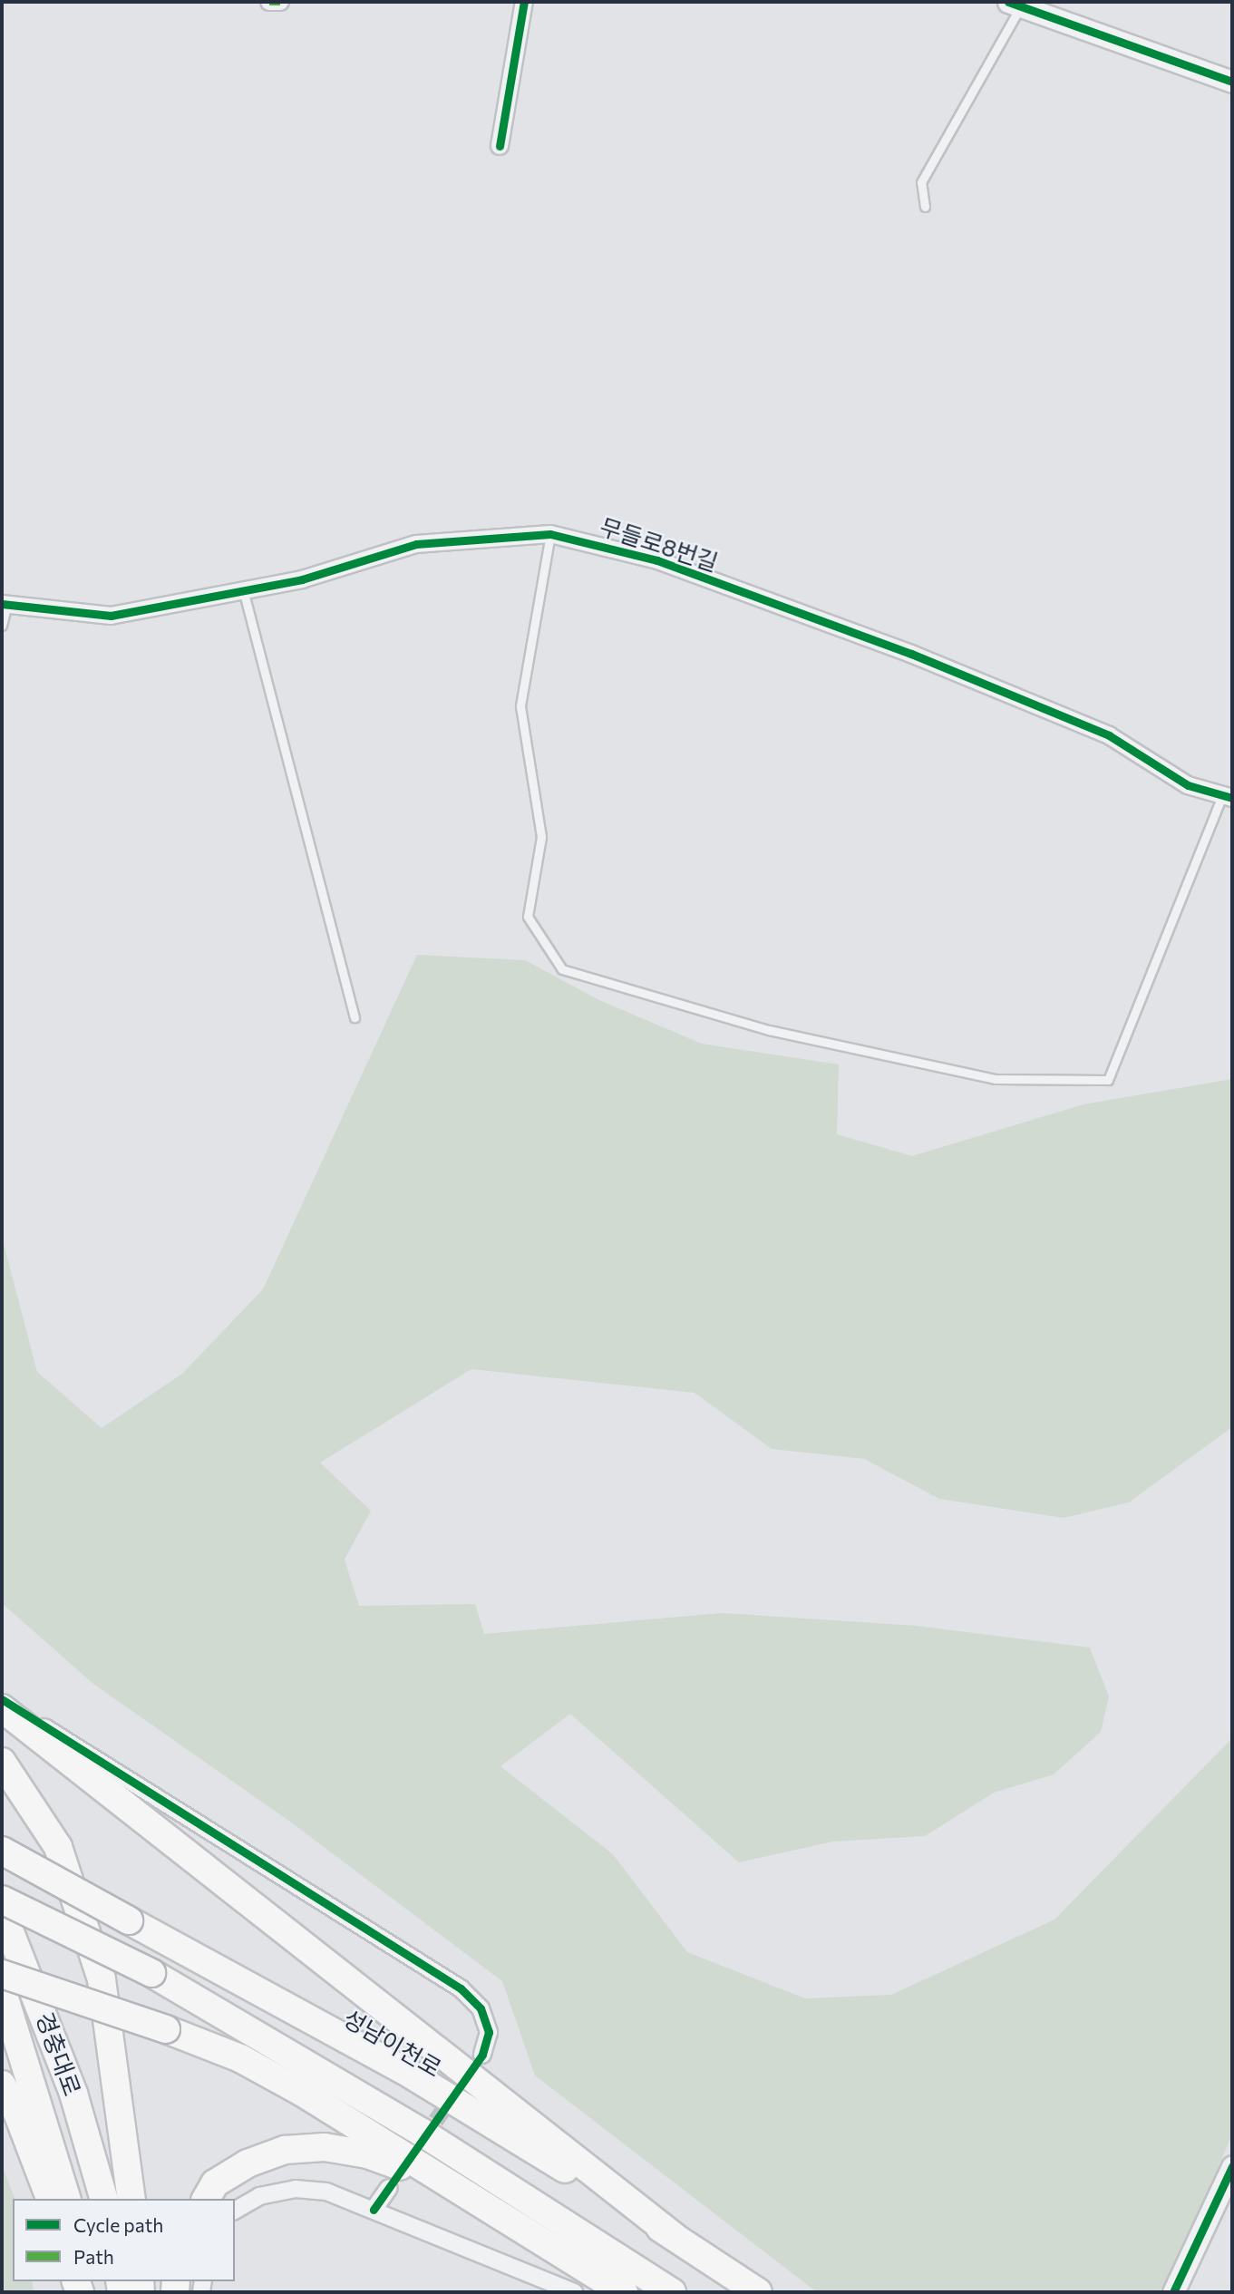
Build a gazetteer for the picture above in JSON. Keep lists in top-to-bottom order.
{
  "streets": {
    "main road": ["성남이천로", "경충대로"],
    "street": ["무들로8번길"]
  },
  "legend": ["Cycle path", "Path"]
}
